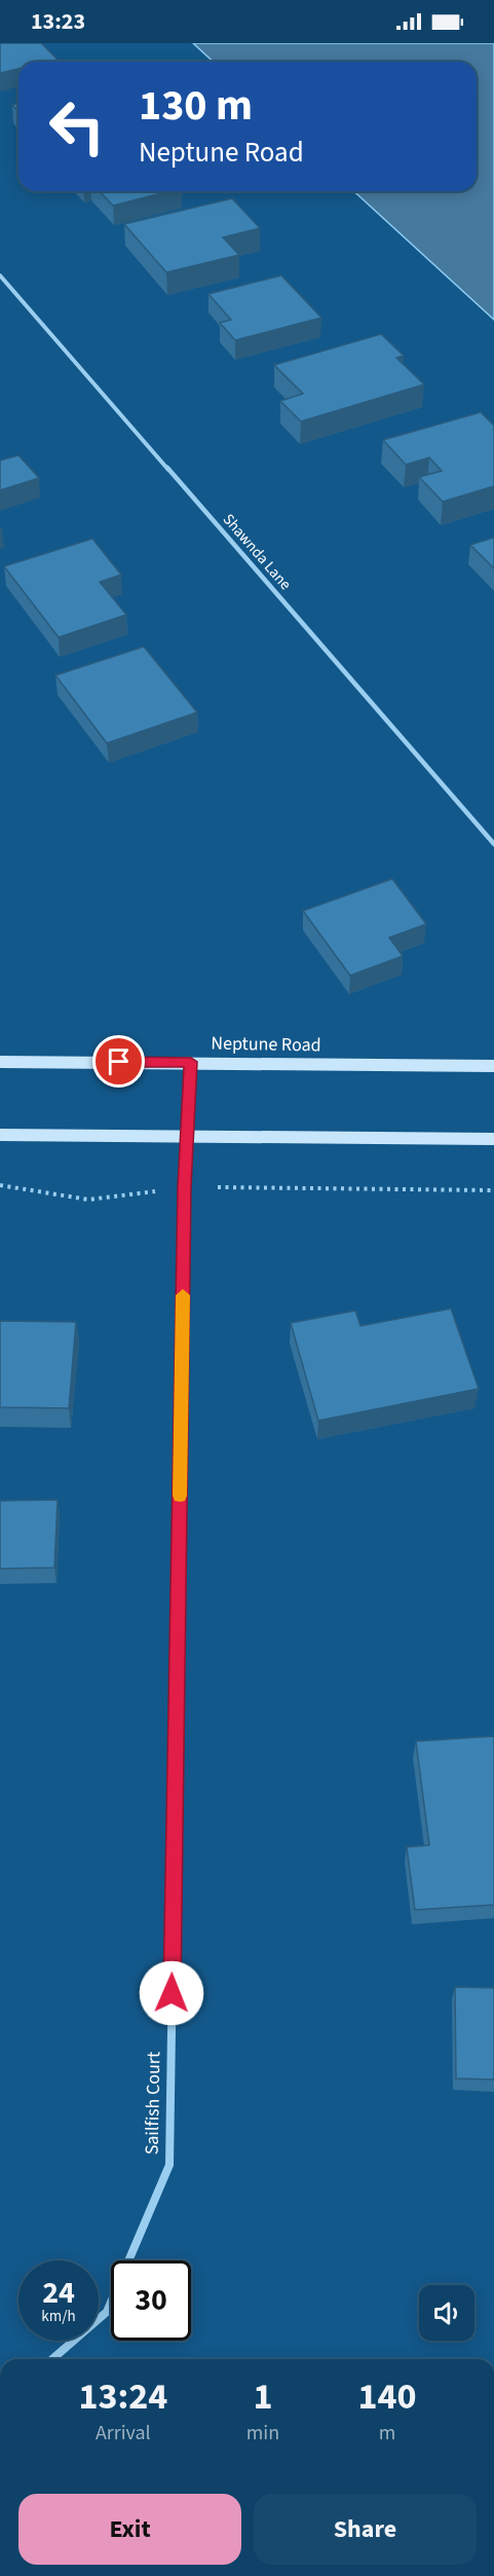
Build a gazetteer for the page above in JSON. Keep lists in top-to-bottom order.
{
  "streets": {
    "main road": ["Neptune Road"],
    "street": ["Shawnda Lane", "Sailfish Court"]
  },
  "crossings": [
    ["Neptune Road", "Sailfish Court"]
  ],
  "page": {
    "status": "13:23",
    "turn": ["130 m", "Neptune Road"],
    "speed": "24 km/h",
    "limit": "30",
    "eta": [
      "13:24",
      "Arrival",
      "1",
      "min",
      "140",
      "m"
    ],
    "buttons": ["Exit", "Share"]
  }
}
